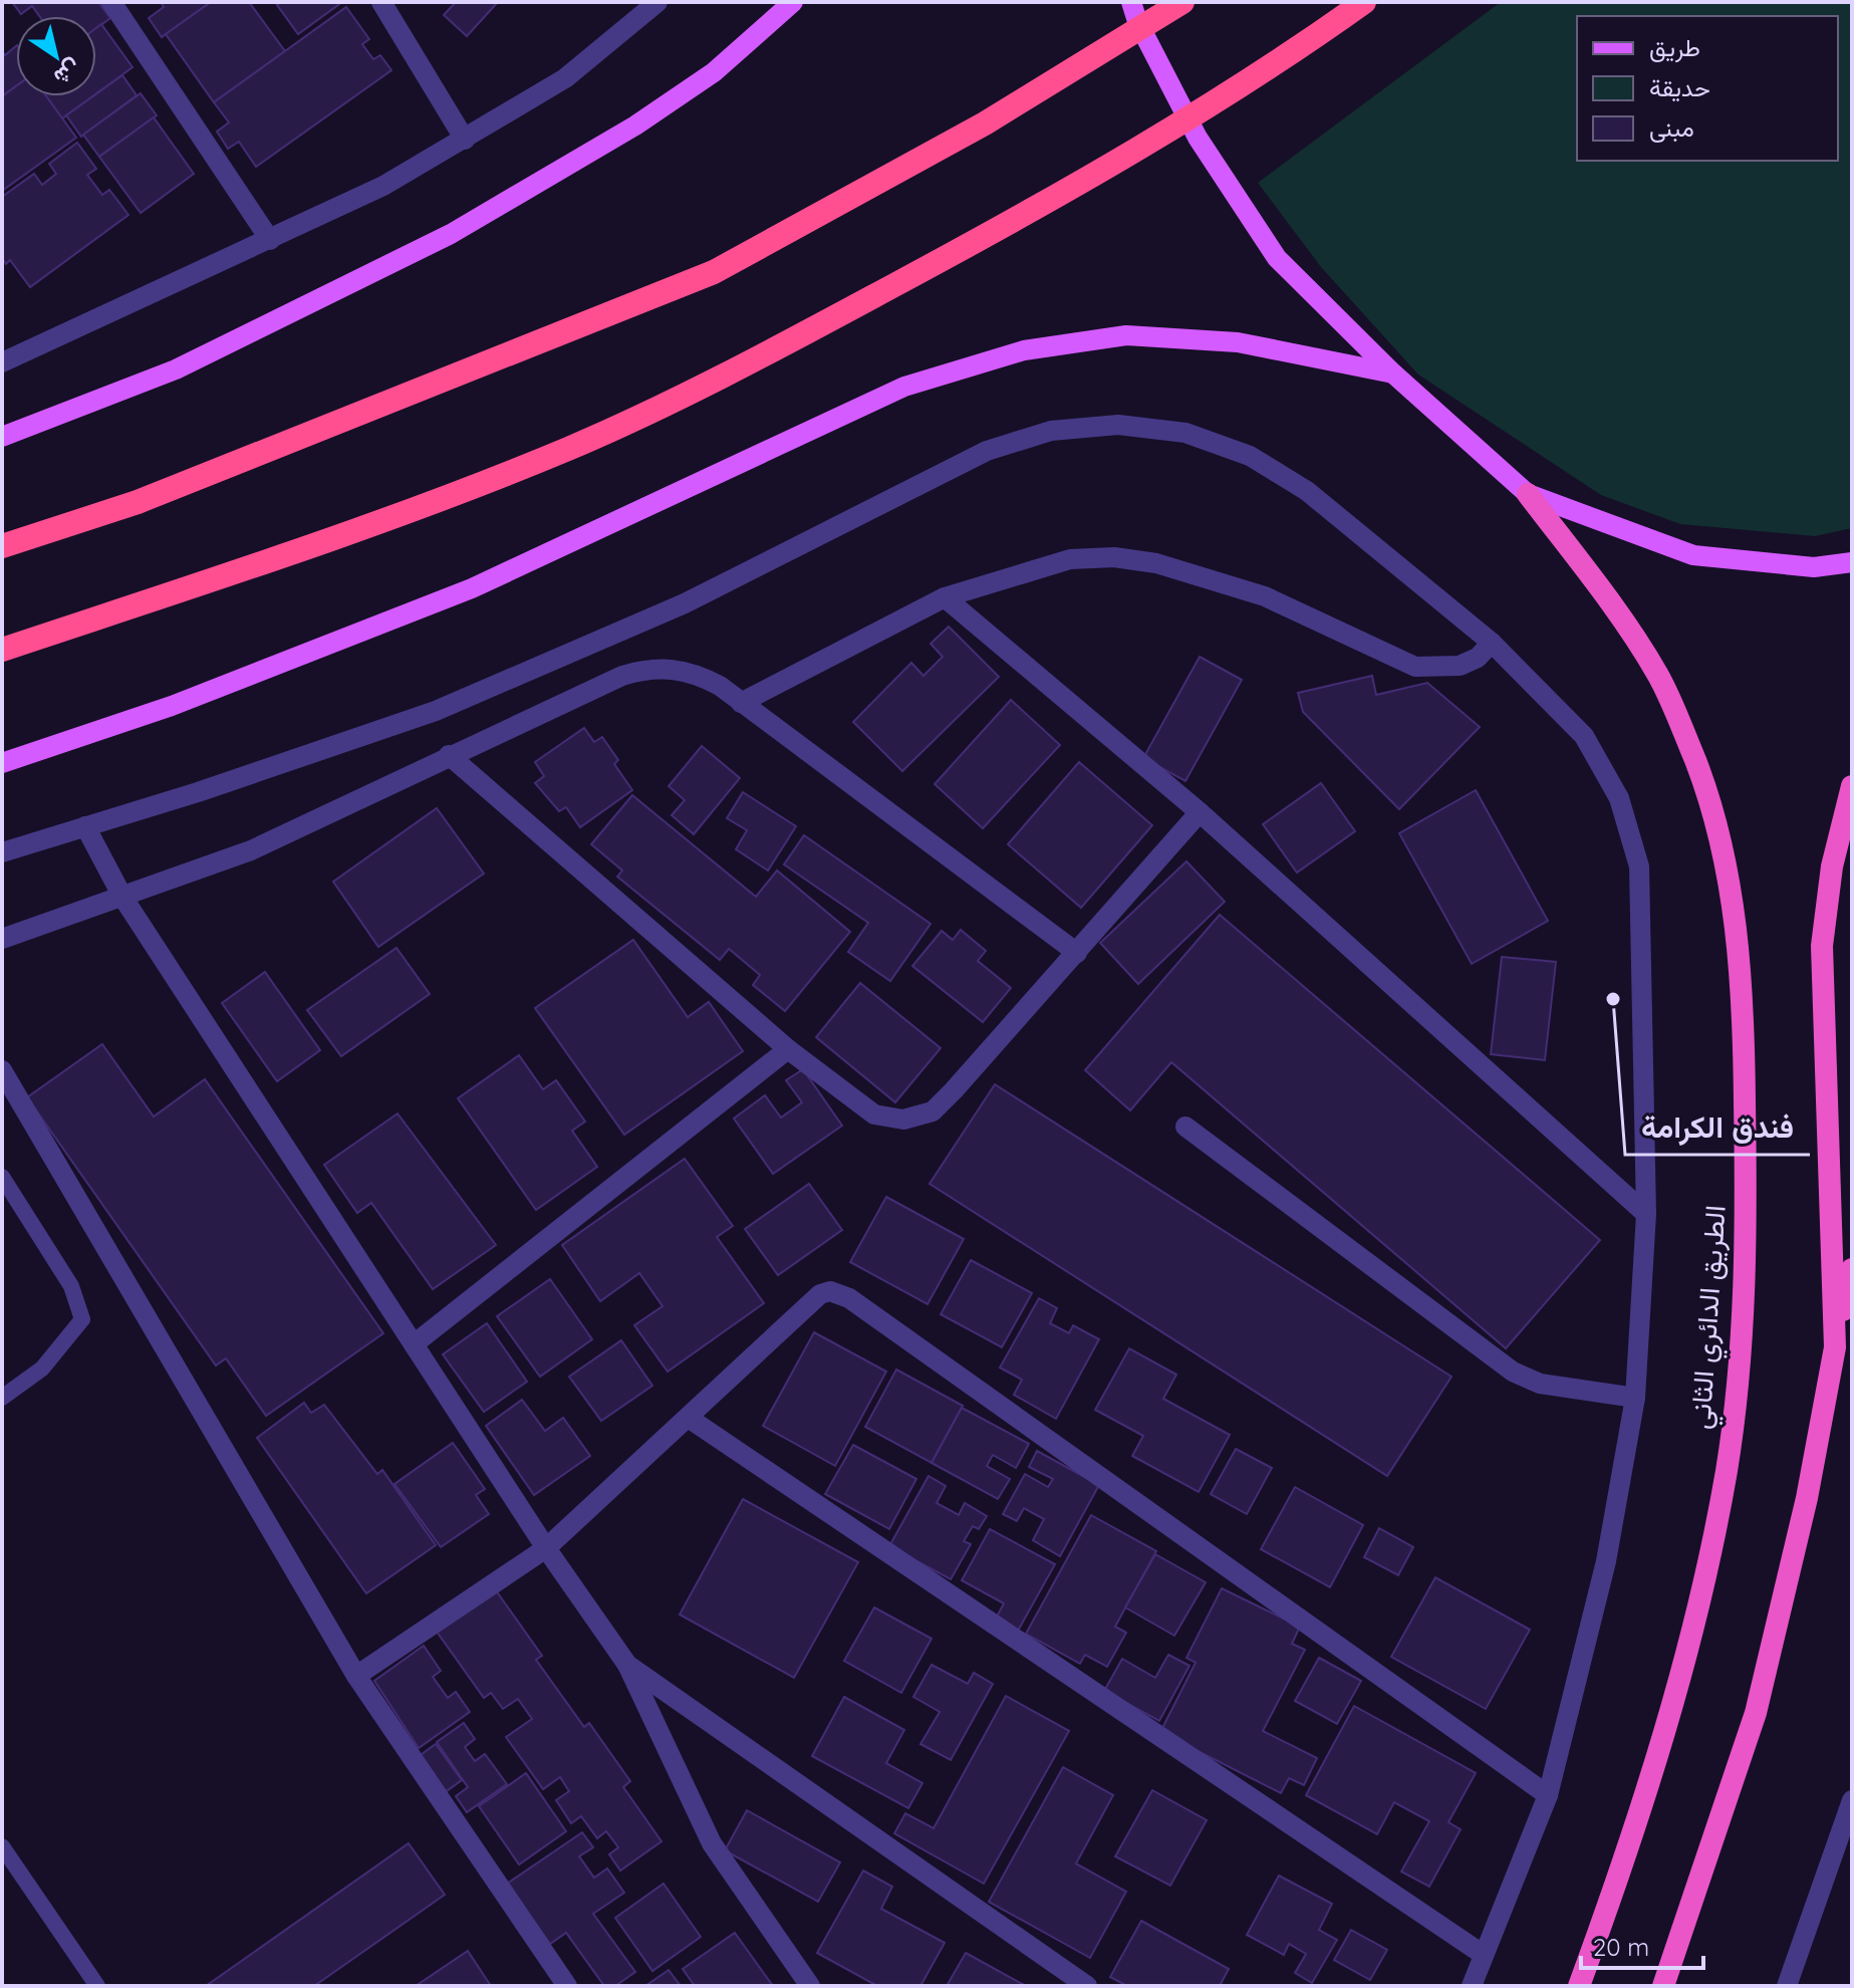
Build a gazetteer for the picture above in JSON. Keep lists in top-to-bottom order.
{
  "streets": {
    "highway": ["الطريق الدائري الثاني"]
  },
  "places": ["فندق الكرامة"],
  "legend": ["طريق", "حديقة", "مبنى"],
  "scale_bar": "20 m",
  "north": "bottom right"
}
